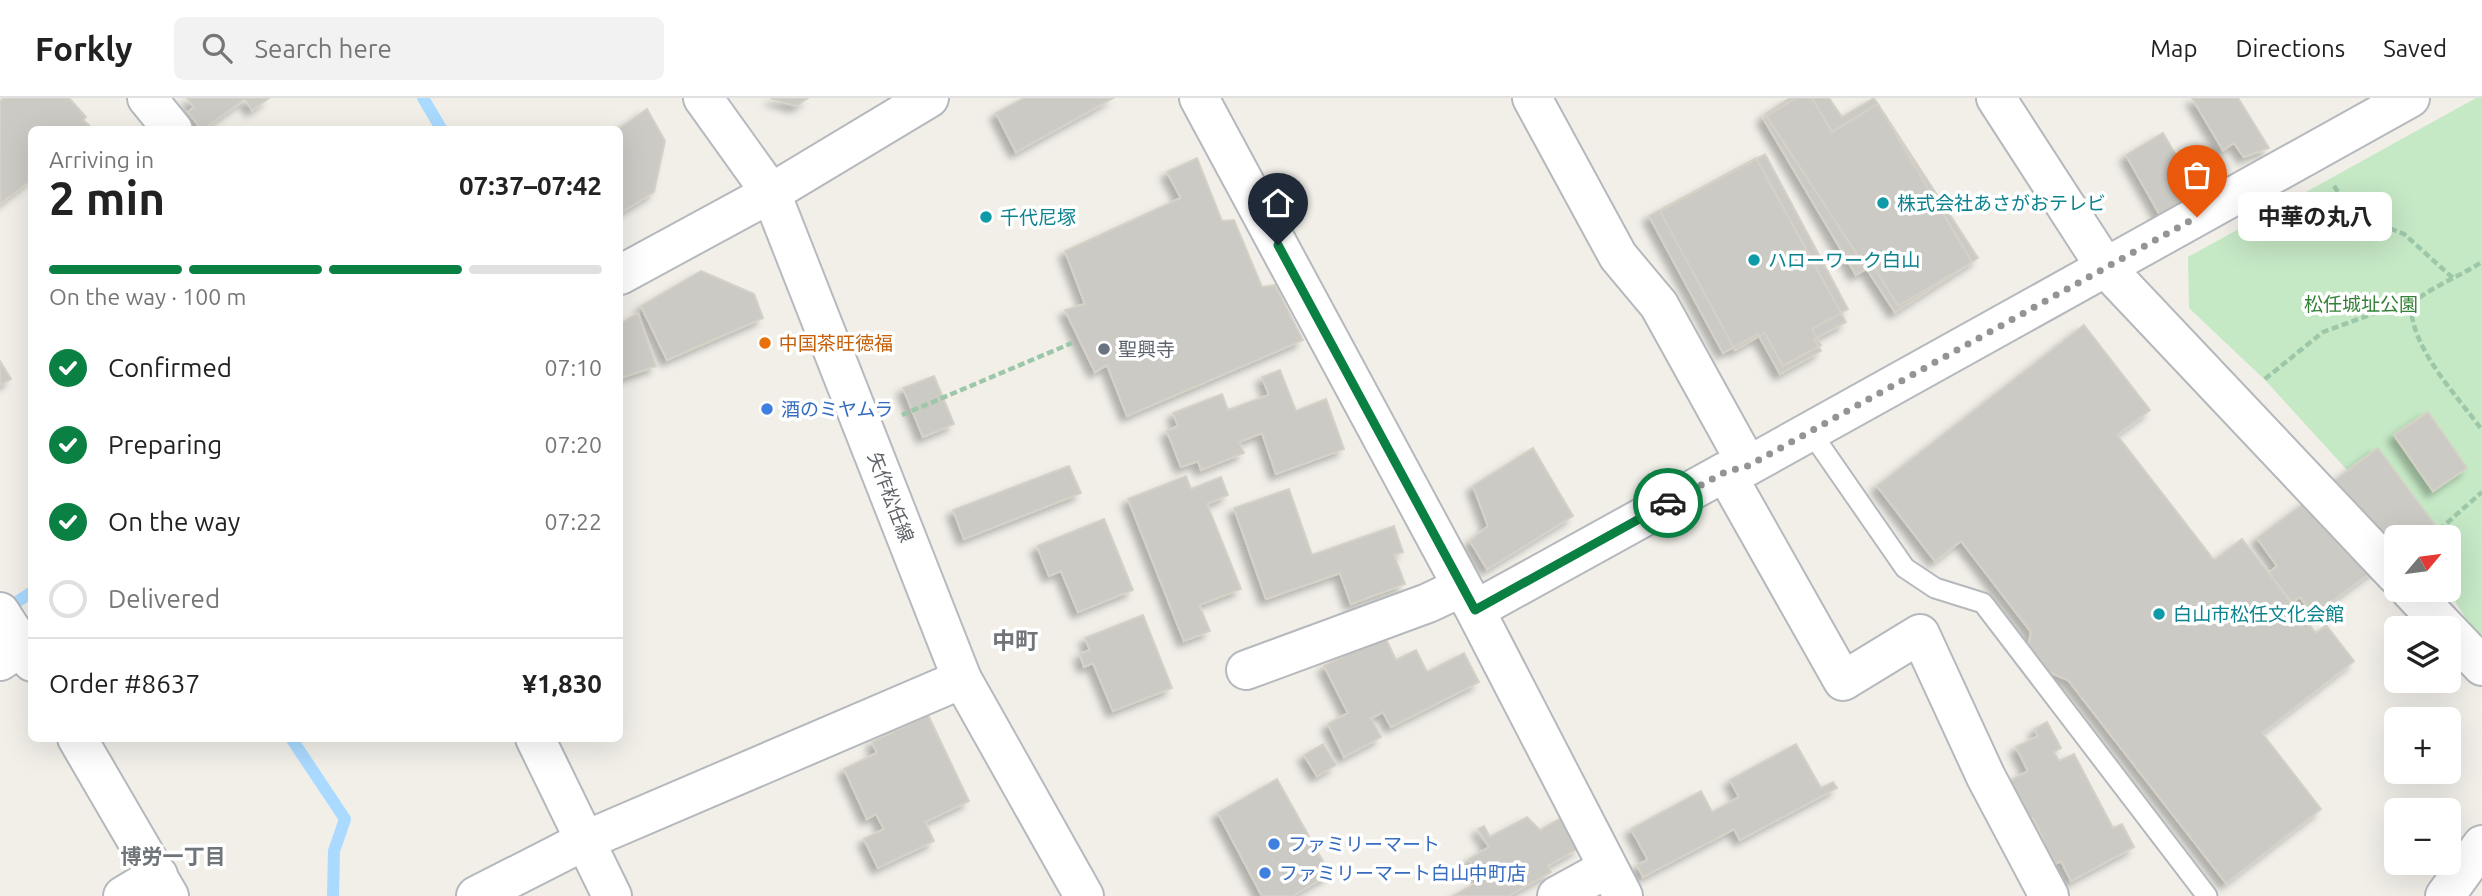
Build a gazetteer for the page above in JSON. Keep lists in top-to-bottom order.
{
  "streets": {
    "street": ["矢作松任線"]
  },
  "districts": ["中町", "博労一丁目"],
  "parks": ["松任城址公園"],
  "places": [
    "株式会社あさがおテレビ",
    "千代尼塚",
    "中華の丸八",
    "ハローワーク白山",
    "中国茶旺徳福",
    "聖興寺",
    "酒のミヤムラ",
    "白山市松任文化会館",
    "ファミリーマート",
    "ファミリーマート白山中町店"
  ],
  "north": "top right",
  "page": {
    "header": "Forkly",
    "search": "Search here",
    "nav": ["Map", "Directions", "Saved"],
    "heading": ["2 min", "Arriving in", "07:37–07:42"],
    "panel": ["Order #8637", "¥1,830"],
    "bubble": "中華の丸八",
    "bar": "On the way · 100 m",
    "list": [
      ["Confirmed", "07:10"],
      ["Preparing", "07:20"],
      ["On the way", "07:22"],
      "Delivered"
    ],
    "map_buttons": ["+", "−"]
  }
}
